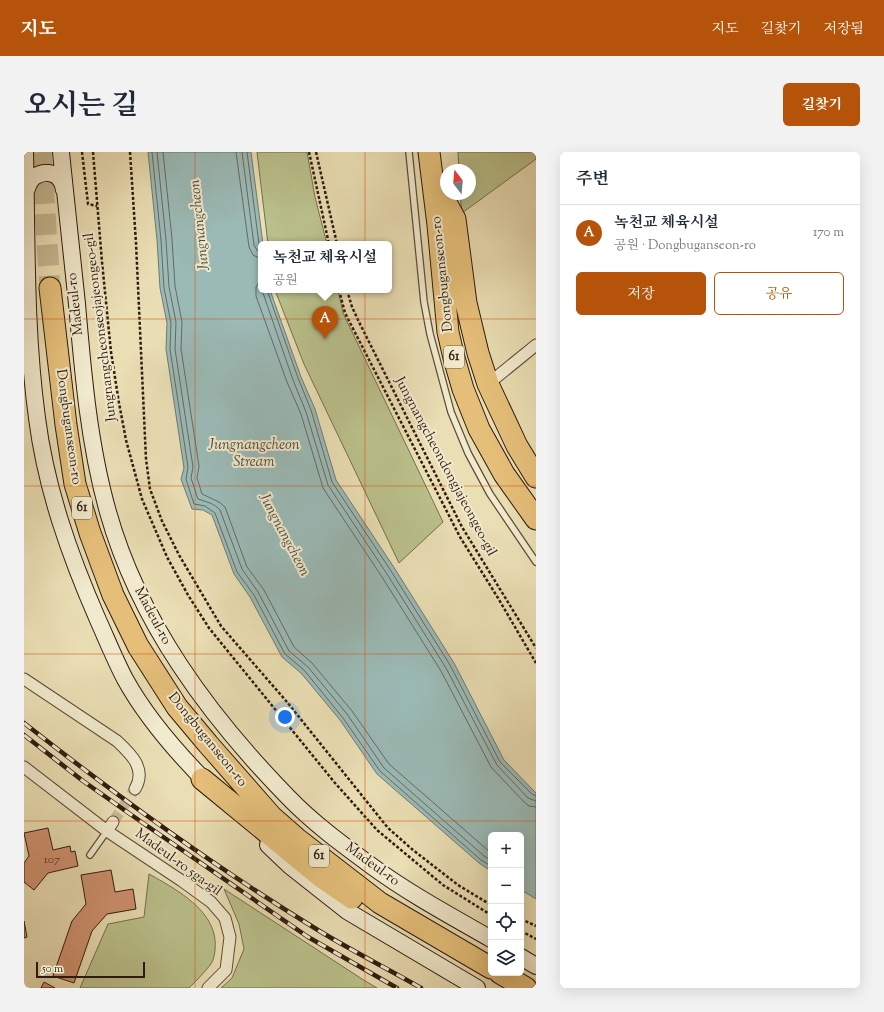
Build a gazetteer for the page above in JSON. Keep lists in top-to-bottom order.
{
  "streets": {
    "highway": ["Dongbuganseon-ro", "61"],
    "main road": ["Madeul-ro"],
    "street": ["Madeul-ro 5ga-gil"],
    "path": ["Jungnangcheonseojajeongeo-gil", "Jungnangcheondongjajeongeo-gil"]
  },
  "water": ["Jungnangcheon", "Jungnangcheon Stream"],
  "house_numbers": ["107"],
  "scale_bar": "50 m",
  "north": "top",
  "page": {
    "header": "지도",
    "nav": ["지도", "길찾기", "저장됨"],
    "title": "오시는 길",
    "buttons": [
      "길찾기",
      ["저장", "공유"]
    ],
    "heading": "주변",
    "list": [
      {
        "mark": "A",
        "name": "녹천교 체육시설",
        "note": "공원 · Dongbuganseon-ro",
        "value": "170 m"
      }
    ],
    "popup": ["녹천교 체육시설", "공원"],
    "pins": "A",
    "map_buttons": ["+", "−"],
    "scale": "50 m"
  }
}
